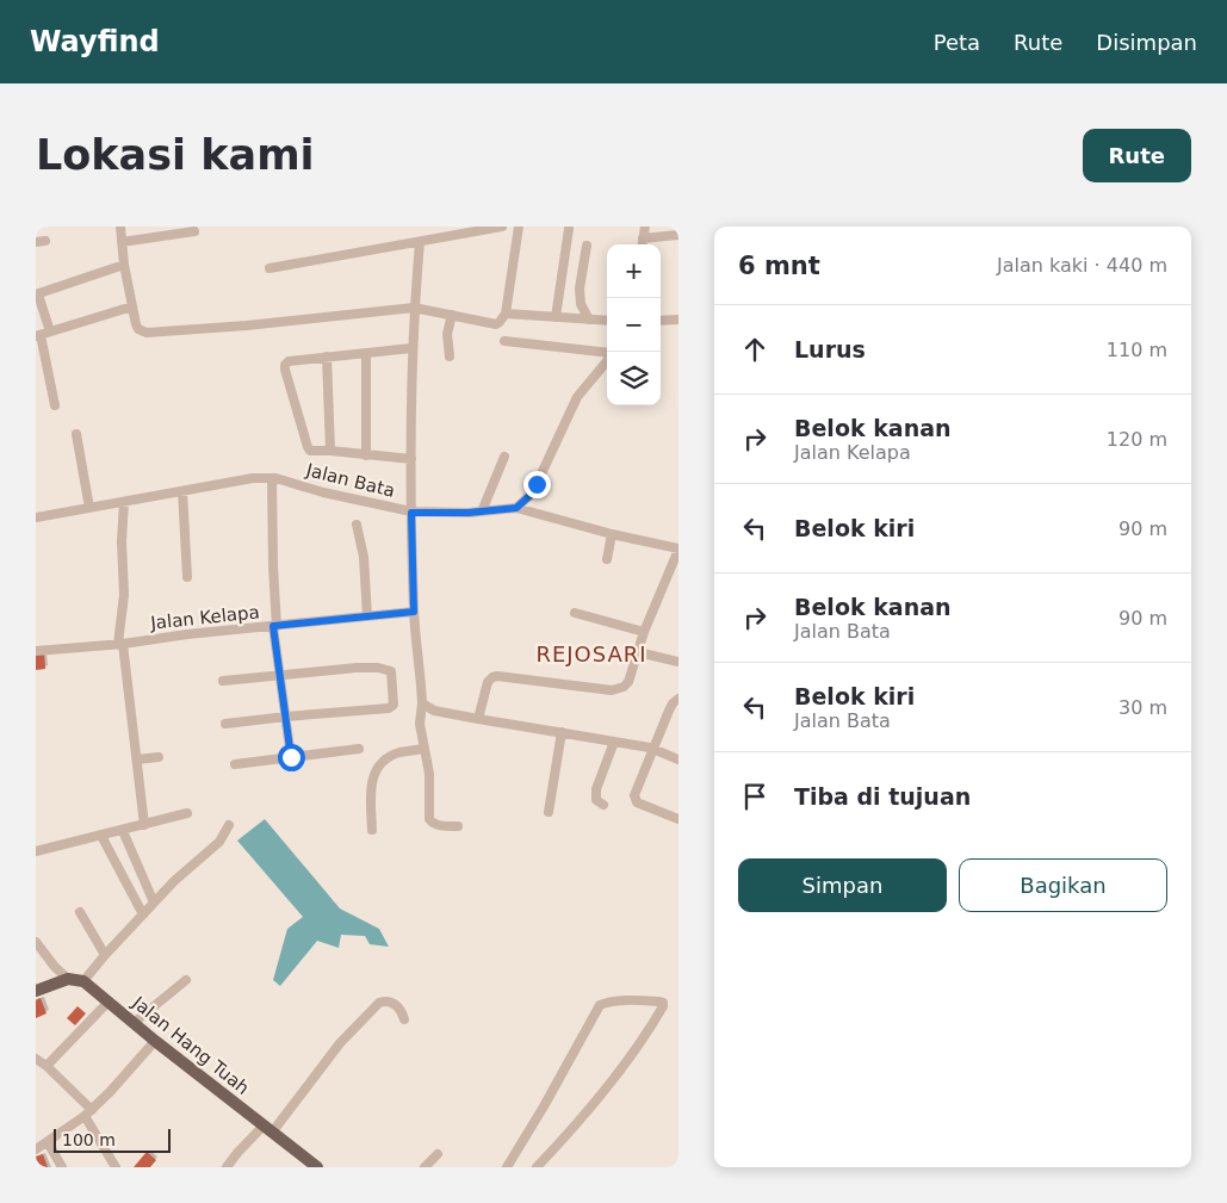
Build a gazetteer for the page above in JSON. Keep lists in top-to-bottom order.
{
  "streets": {
    "main road": ["Jalan Hang Tuah"],
    "street": ["Jalan Bata", "Jalan Kelapa"]
  },
  "districts": ["REJOSARI"],
  "scale_bar": "100 m",
  "page": {
    "header": "Wayfind",
    "nav": ["Peta", "Rute", "Disimpan"],
    "buttons": [
      "Rute",
      ["Simpan", "Bagikan"]
    ],
    "title": "Lokasi kami",
    "heading": ["6 mnt", "Jalan kaki · 440 m"],
    "map_buttons": ["+", "−"],
    "list": [
      ["Lurus", "110 m"],
      ["Belok kanan", "Jalan Kelapa", "120 m"],
      ["Belok kiri", "90 m"],
      ["Belok kanan", "Jalan Bata", "90 m"],
      ["Belok kiri", "Jalan Bata", "30 m"],
      "Tiba di tujuan"
    ],
    "scale": "100 m"
  }
}
